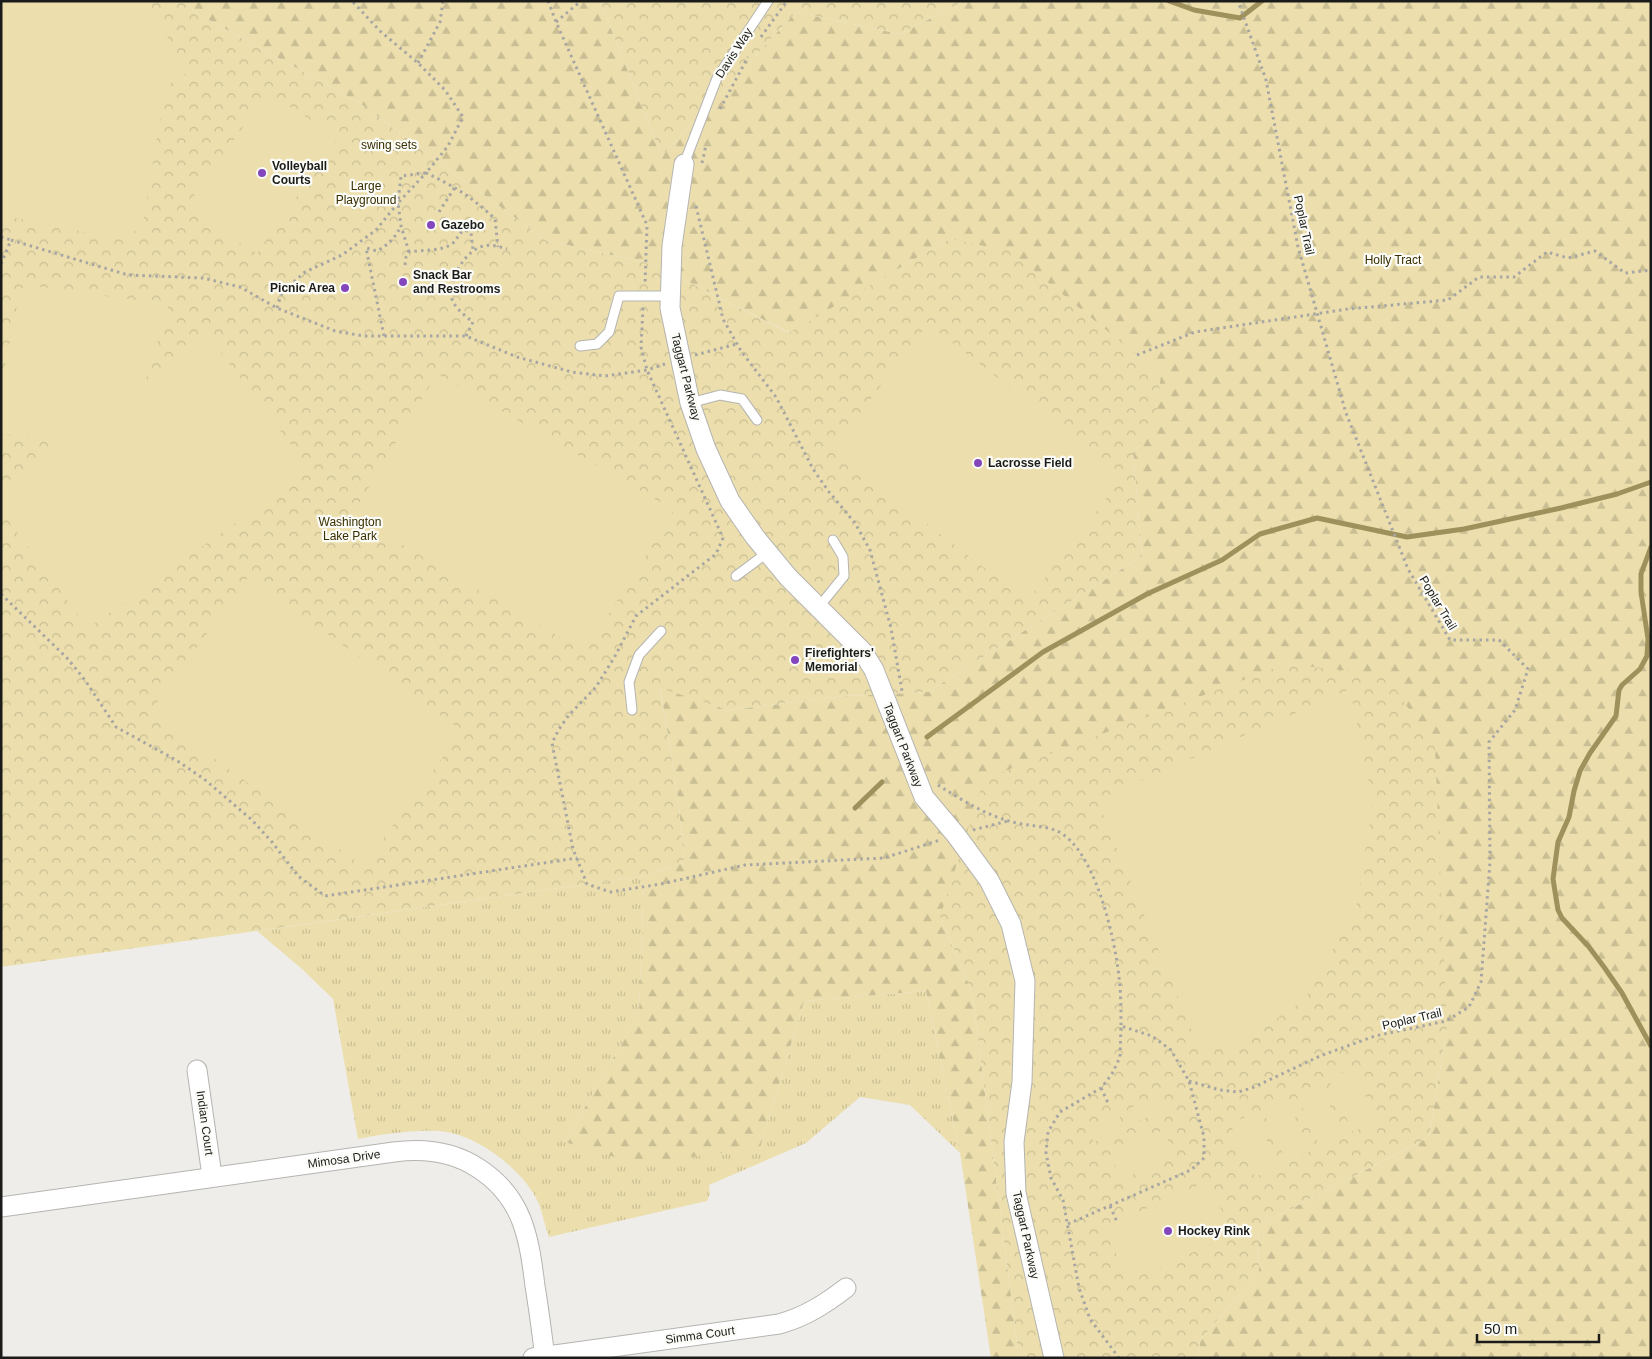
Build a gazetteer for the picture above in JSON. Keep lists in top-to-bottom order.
{
  "streets": {
    "street": [
      "Taggart Parkway",
      "Indian Court",
      "Mimosa Drive",
      "Simma Court"
    ],
    "lane": ["Davis Way"],
    "path": ["Poplar Trail"]
  },
  "crossings": [
    ["Davis Way", "Taggart Parkway"],
    ["Indian Court", "Mimosa Drive"],
    ["Mimosa Drive", "Simma Court"]
  ],
  "parks": [
    "swing sets",
    "Large Playground",
    "Holly Tract",
    "Washington Lake Park"
  ],
  "places": [
    "Volleyball Courts",
    "Gazebo",
    "Snack Bar and Restrooms",
    "Picnic Area",
    "Lacrosse Field",
    "Firefighters' Memorial",
    "Hockey Rink"
  ],
  "scale_bar": "50 m"
}
